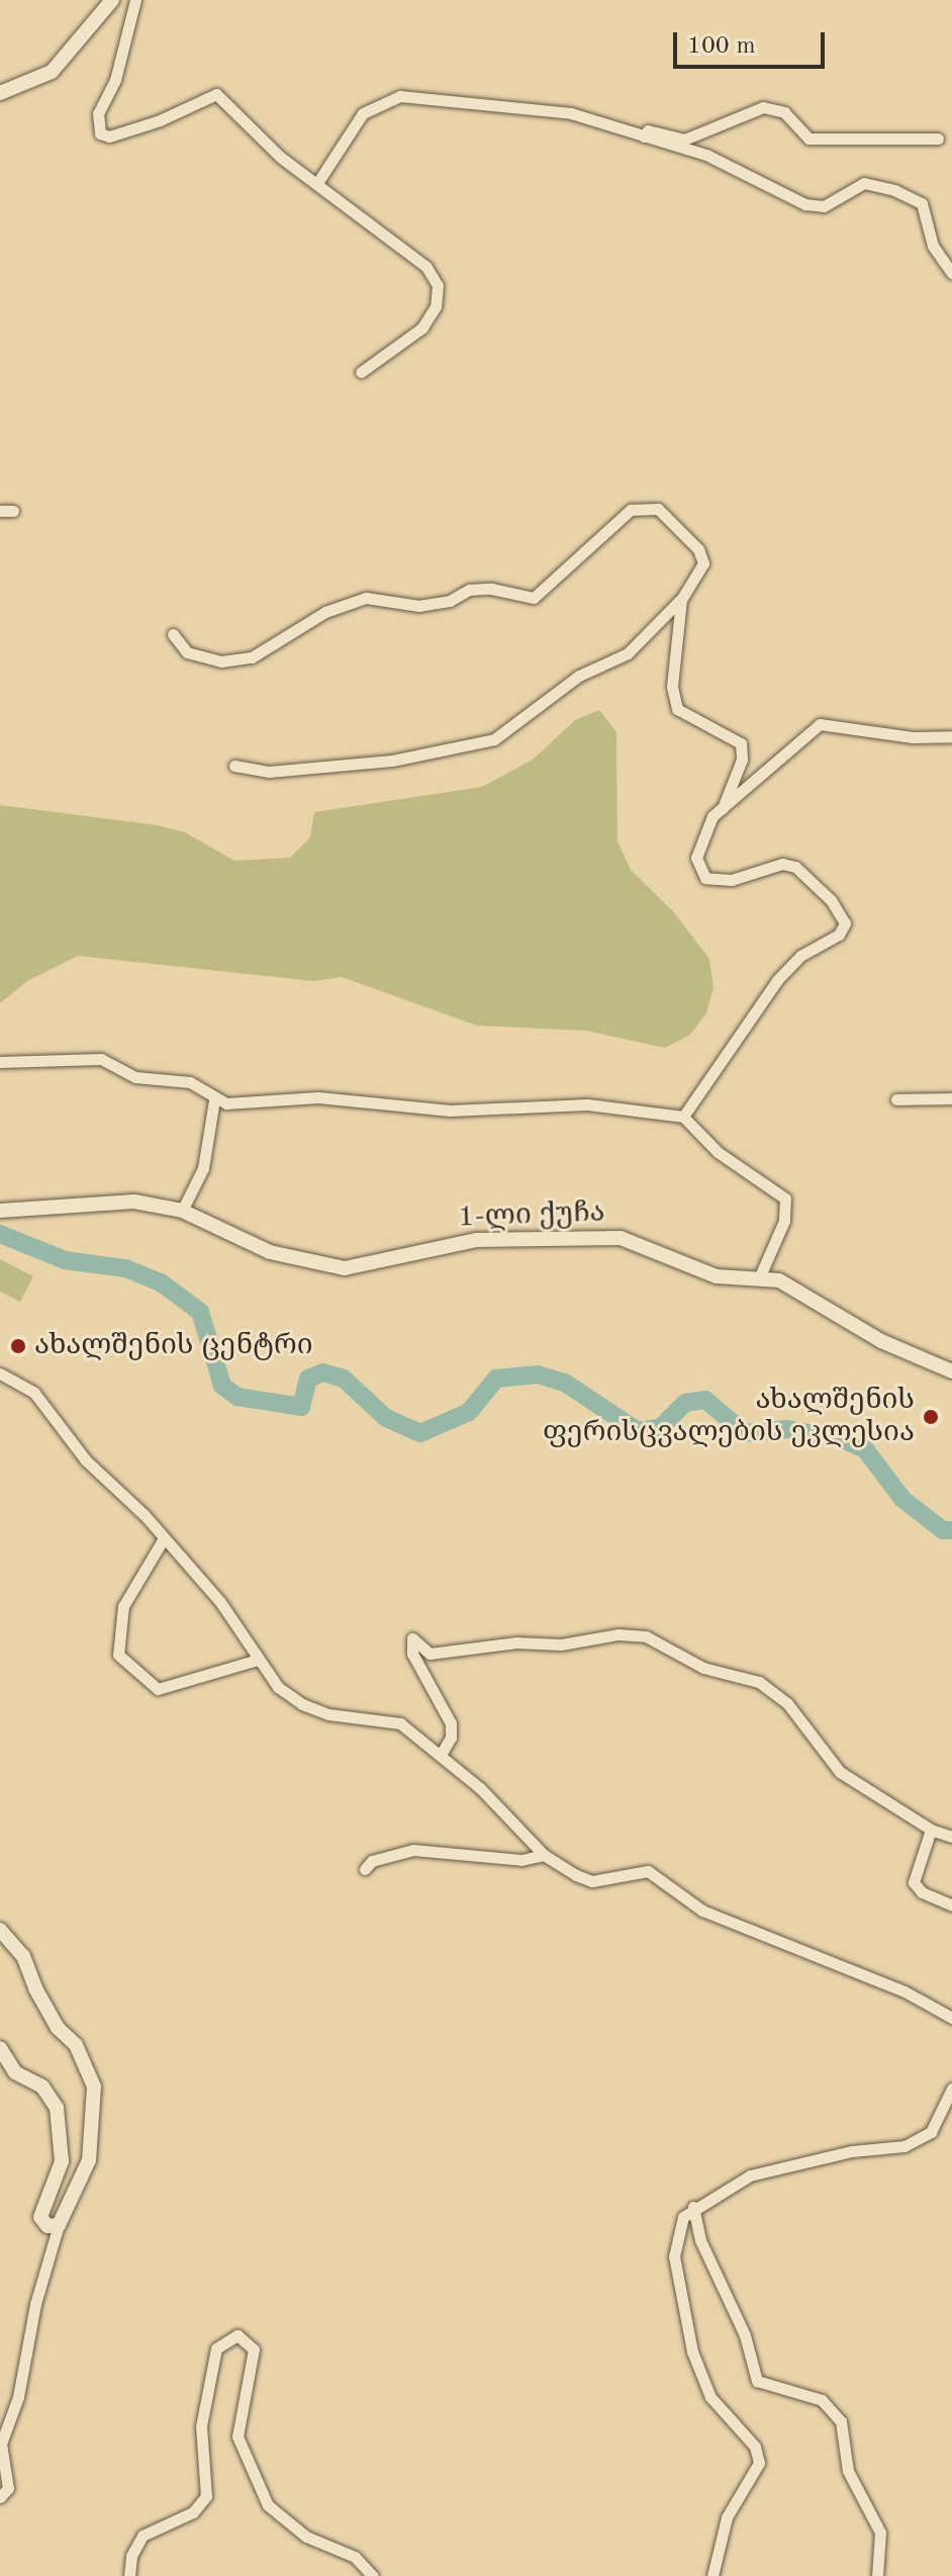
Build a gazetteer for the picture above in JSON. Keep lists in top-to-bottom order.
{
  "streets": {
    "street": ["1-ლი ქუჩა"]
  },
  "places": ["ახალშენის ცენტრი", "ახალშენის ფერისცვალების ეკლესია"],
  "scale_bar": "100 m"
}
